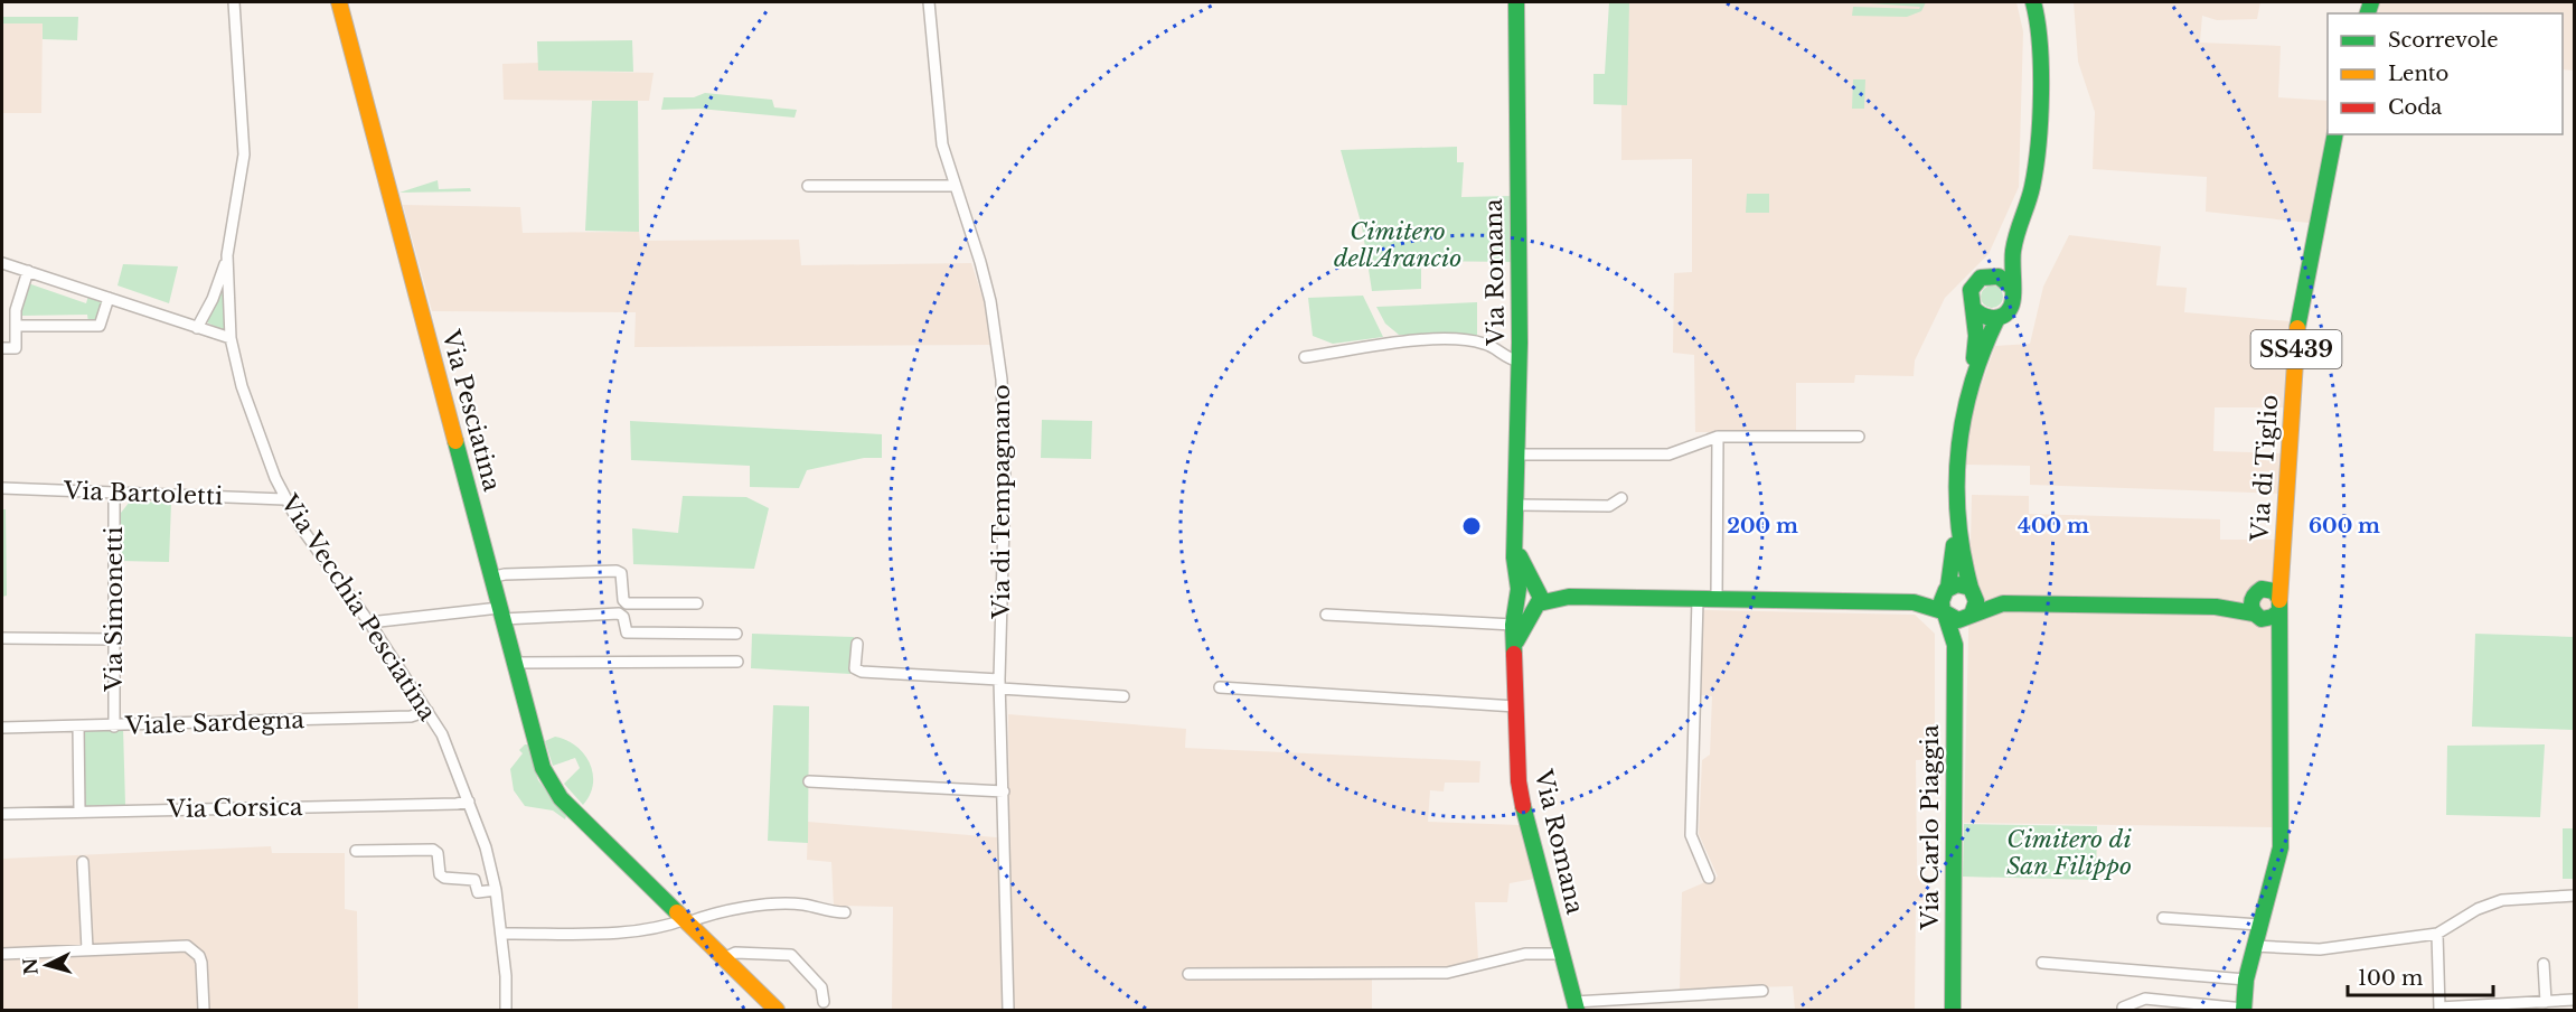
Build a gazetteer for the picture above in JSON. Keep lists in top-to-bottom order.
{
  "streets": {
    "main road": [
      "Via Romana",
      "SS439",
      "Via Pesciatina",
      "Via di Tiglio",
      "Via Carlo Piaggia"
    ],
    "street": [
      "Via Bartoletti",
      "Via di Tempagnano",
      "Via Vecchia Pesciatina",
      "Via Simonetti",
      "Viale Sardegna",
      "Via Corsica"
    ]
  },
  "crossings": [
    ["Via Bartoletti", "Via Vecchia Pesciatina"],
    ["Via Bartoletti", "Via Simonetti"],
    ["Via Vecchia Pesciatina", "Viale Sardegna"],
    ["Via Vecchia Pesciatina", "Via Corsica"],
    ["Via Simonetti", "Viale Sardegna"]
  ],
  "parks": ["Cimitero dell'Arancio", "Cimitero di San Filippo"],
  "legend": ["Scorrevole", "Lento", "Coda"],
  "scale_bar": "100 m",
  "north": "left",
  "rings": ["200 m", "400 m", "600 m"]
}
